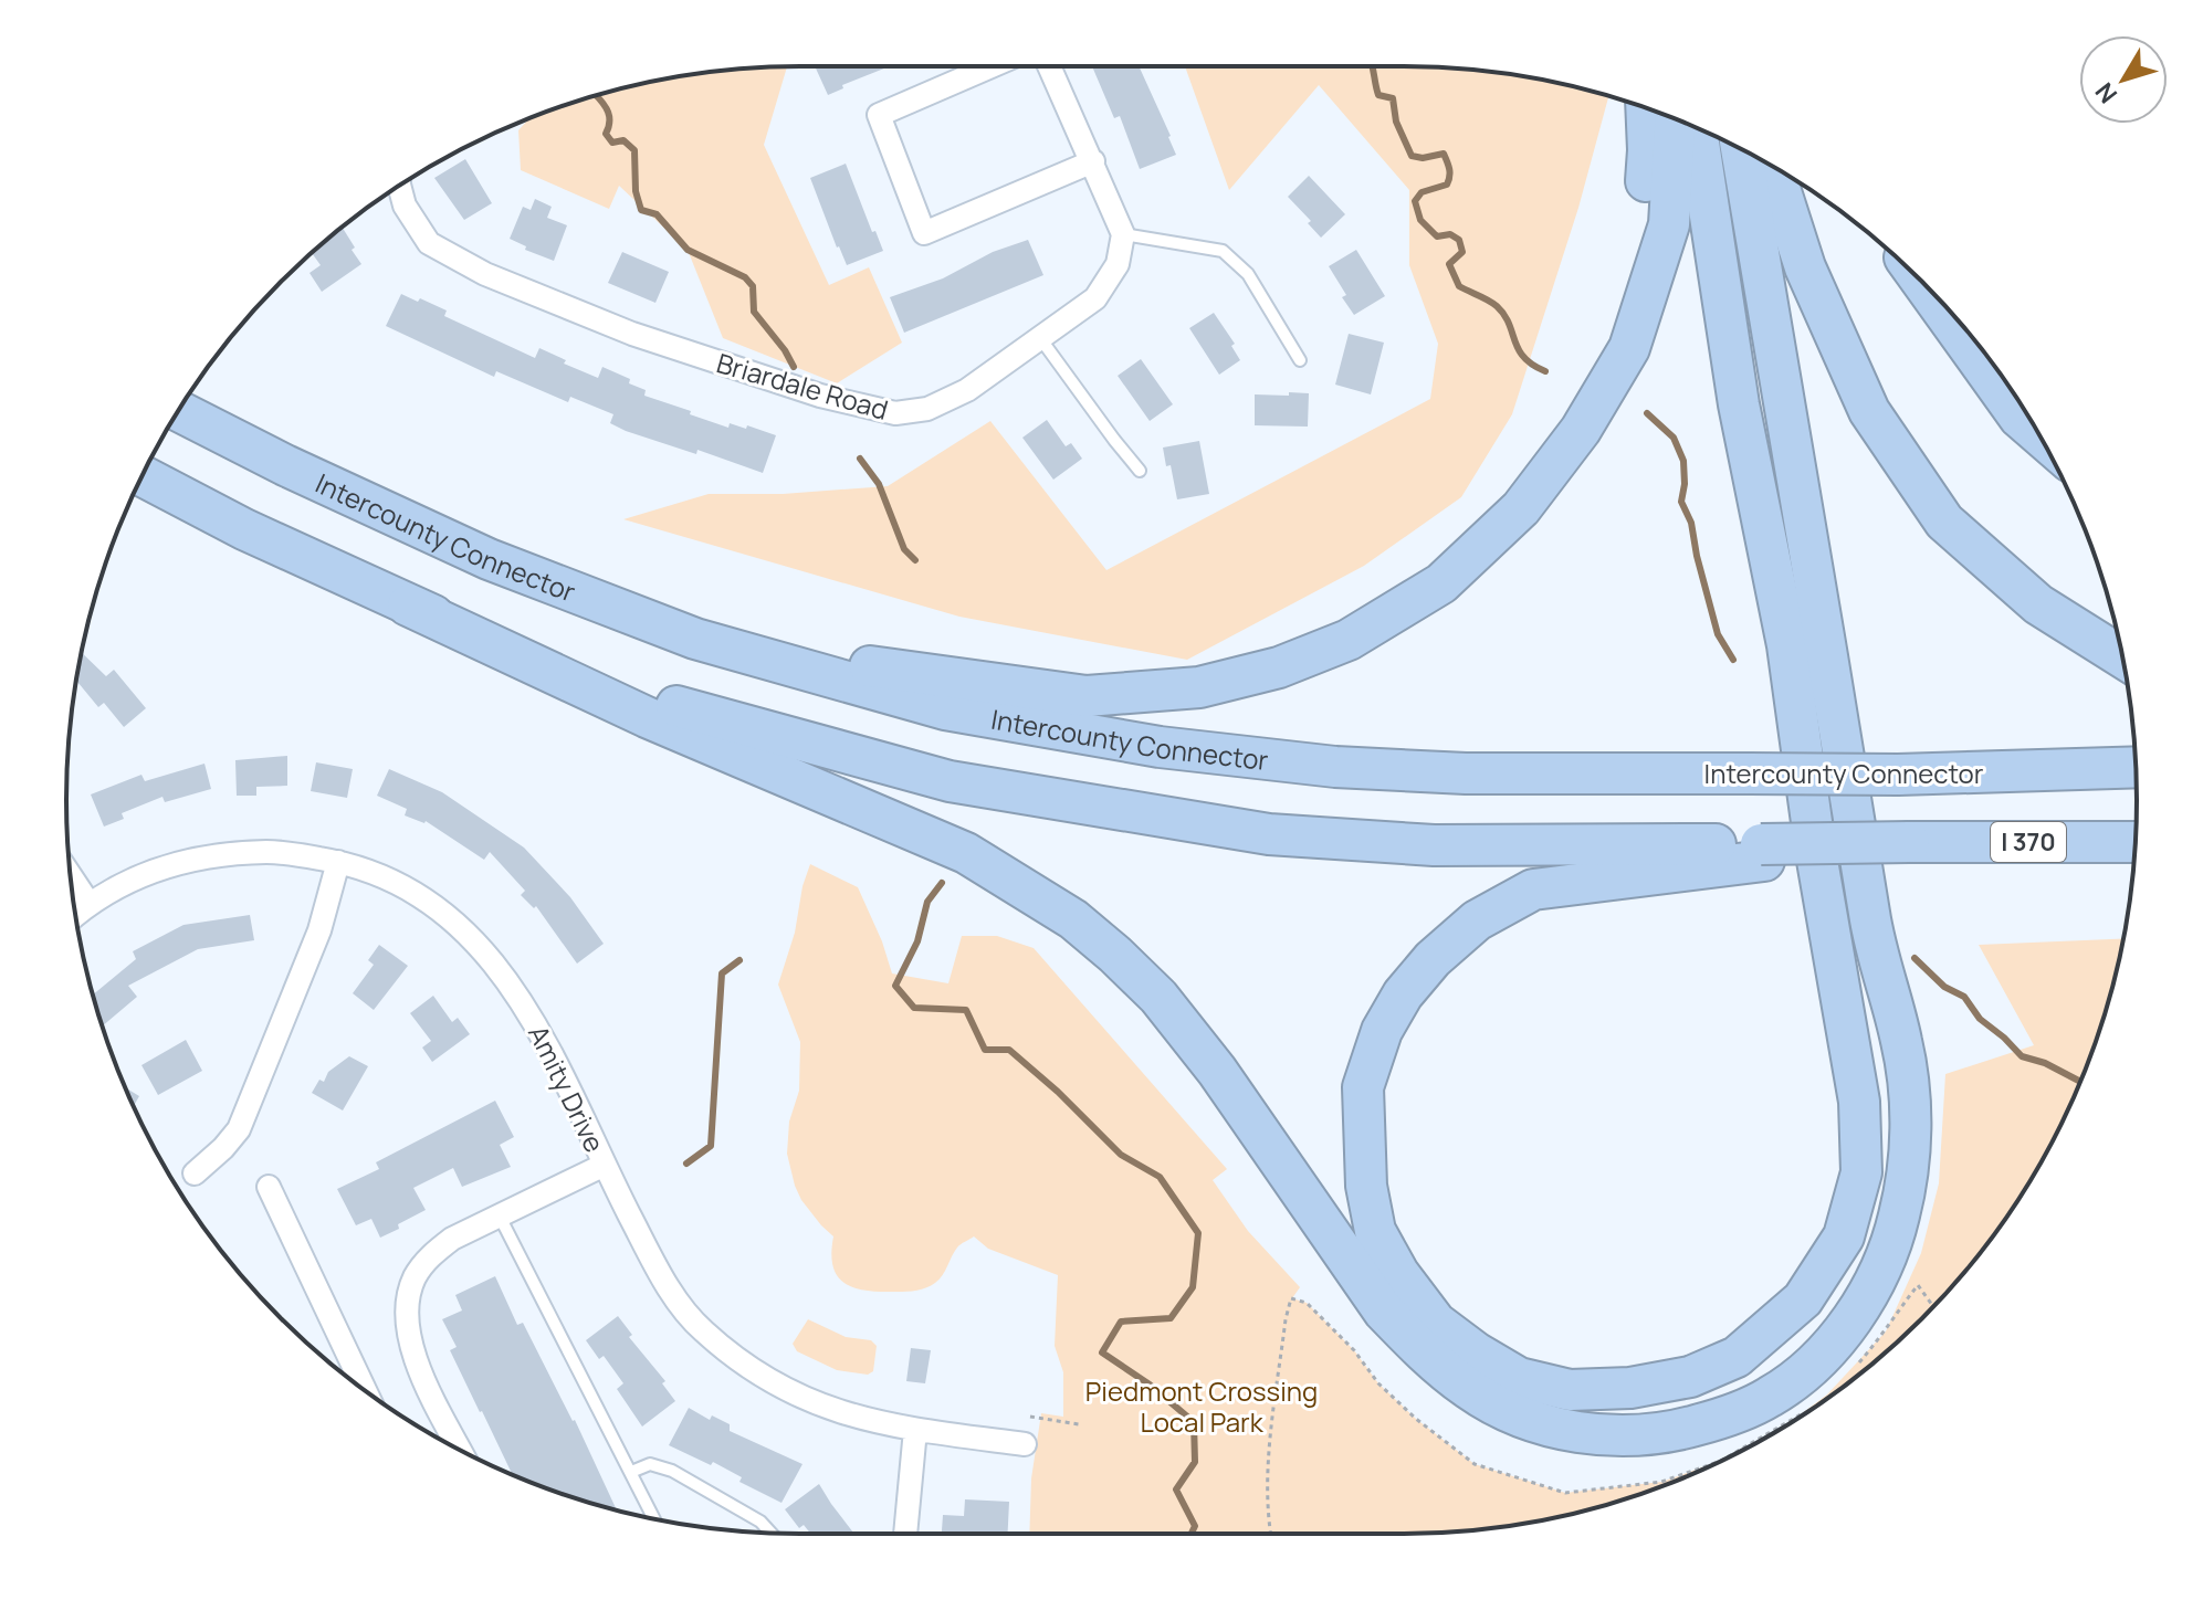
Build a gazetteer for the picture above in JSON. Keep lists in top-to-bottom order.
{
  "streets": {
    "highway": ["Intercounty Connector", "I 370"],
    "street": ["Briardale Road", "Amity Drive"]
  },
  "parks": ["Piedmont Crossing Local Park"],
  "north": "bottom left"
}
